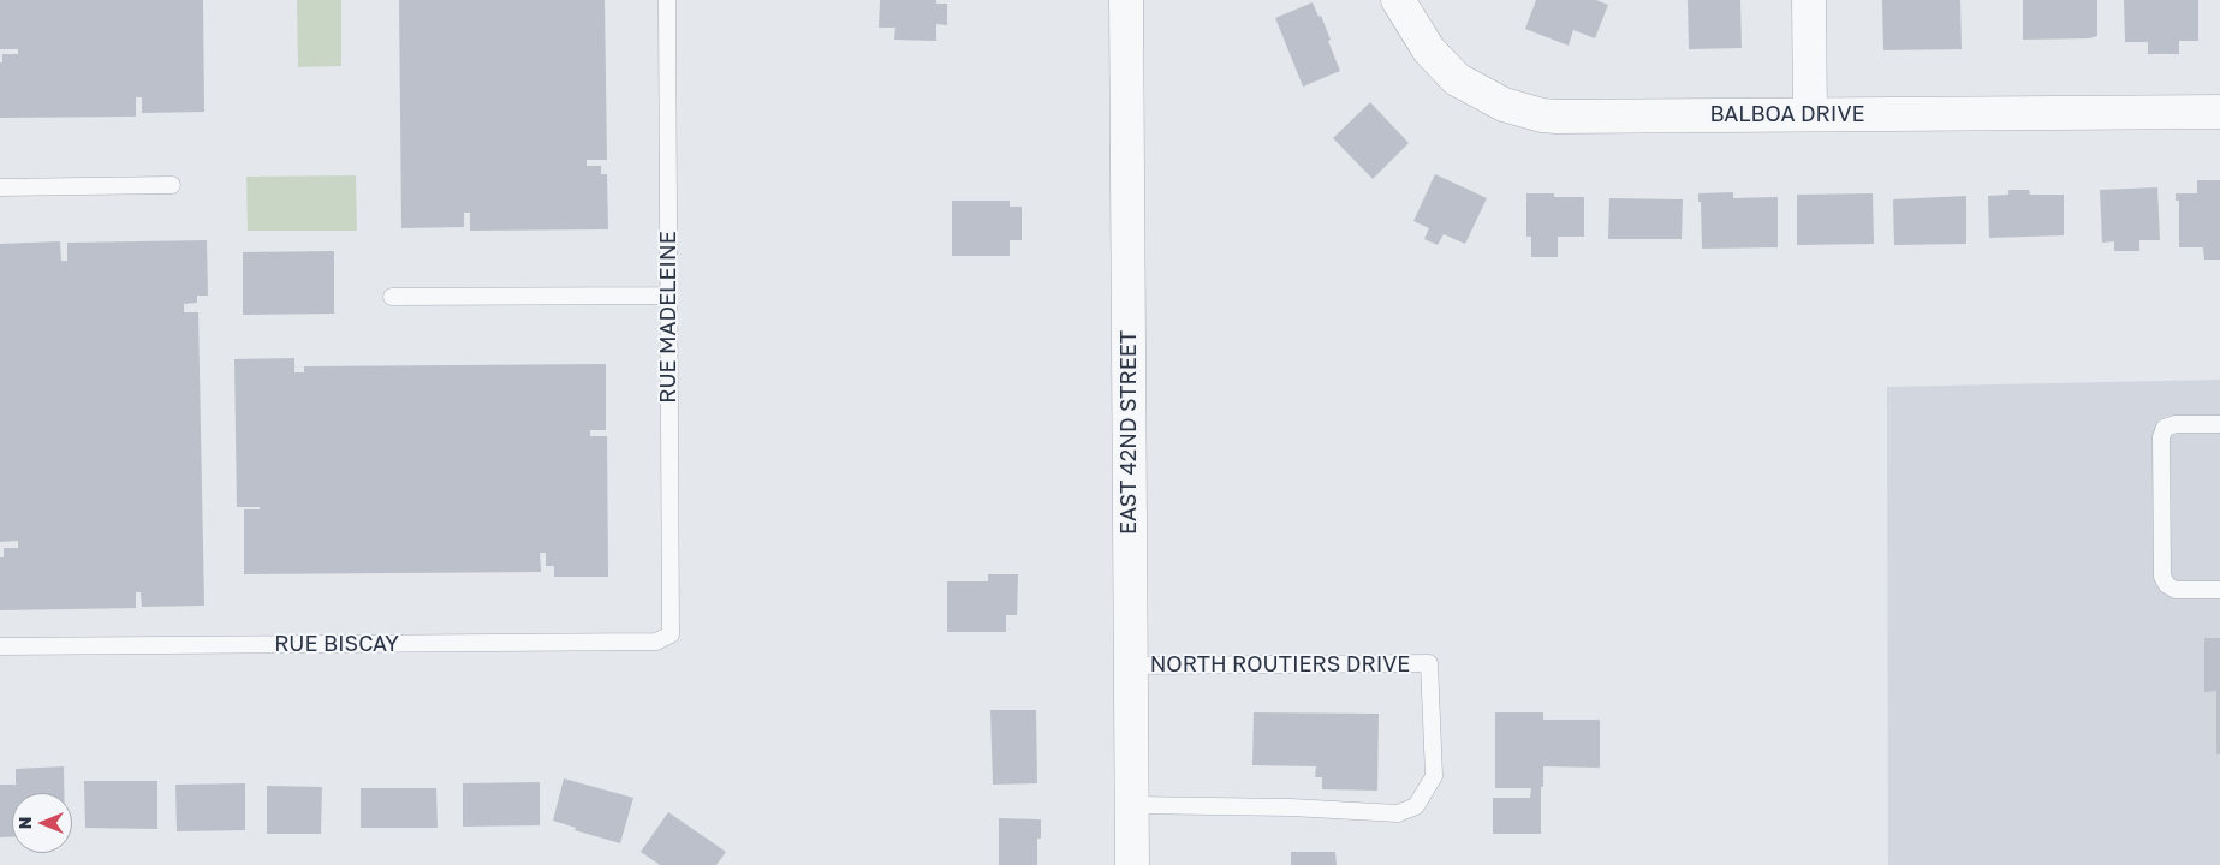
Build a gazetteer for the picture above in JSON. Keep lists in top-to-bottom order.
{
  "streets": {
    "street": ["BALBOA DRIVE", "EAST 42ND STREET"],
    "lane": ["RUE MADELEINE", "RUE BISCAY", "NORTH ROUTIERS DRIVE"]
  },
  "crossings": [
    ["RUE MADELEINE", "RUE BISCAY"],
    ["EAST 42ND STREET", "NORTH ROUTIERS DRIVE"]
  ],
  "north": "left"
}
